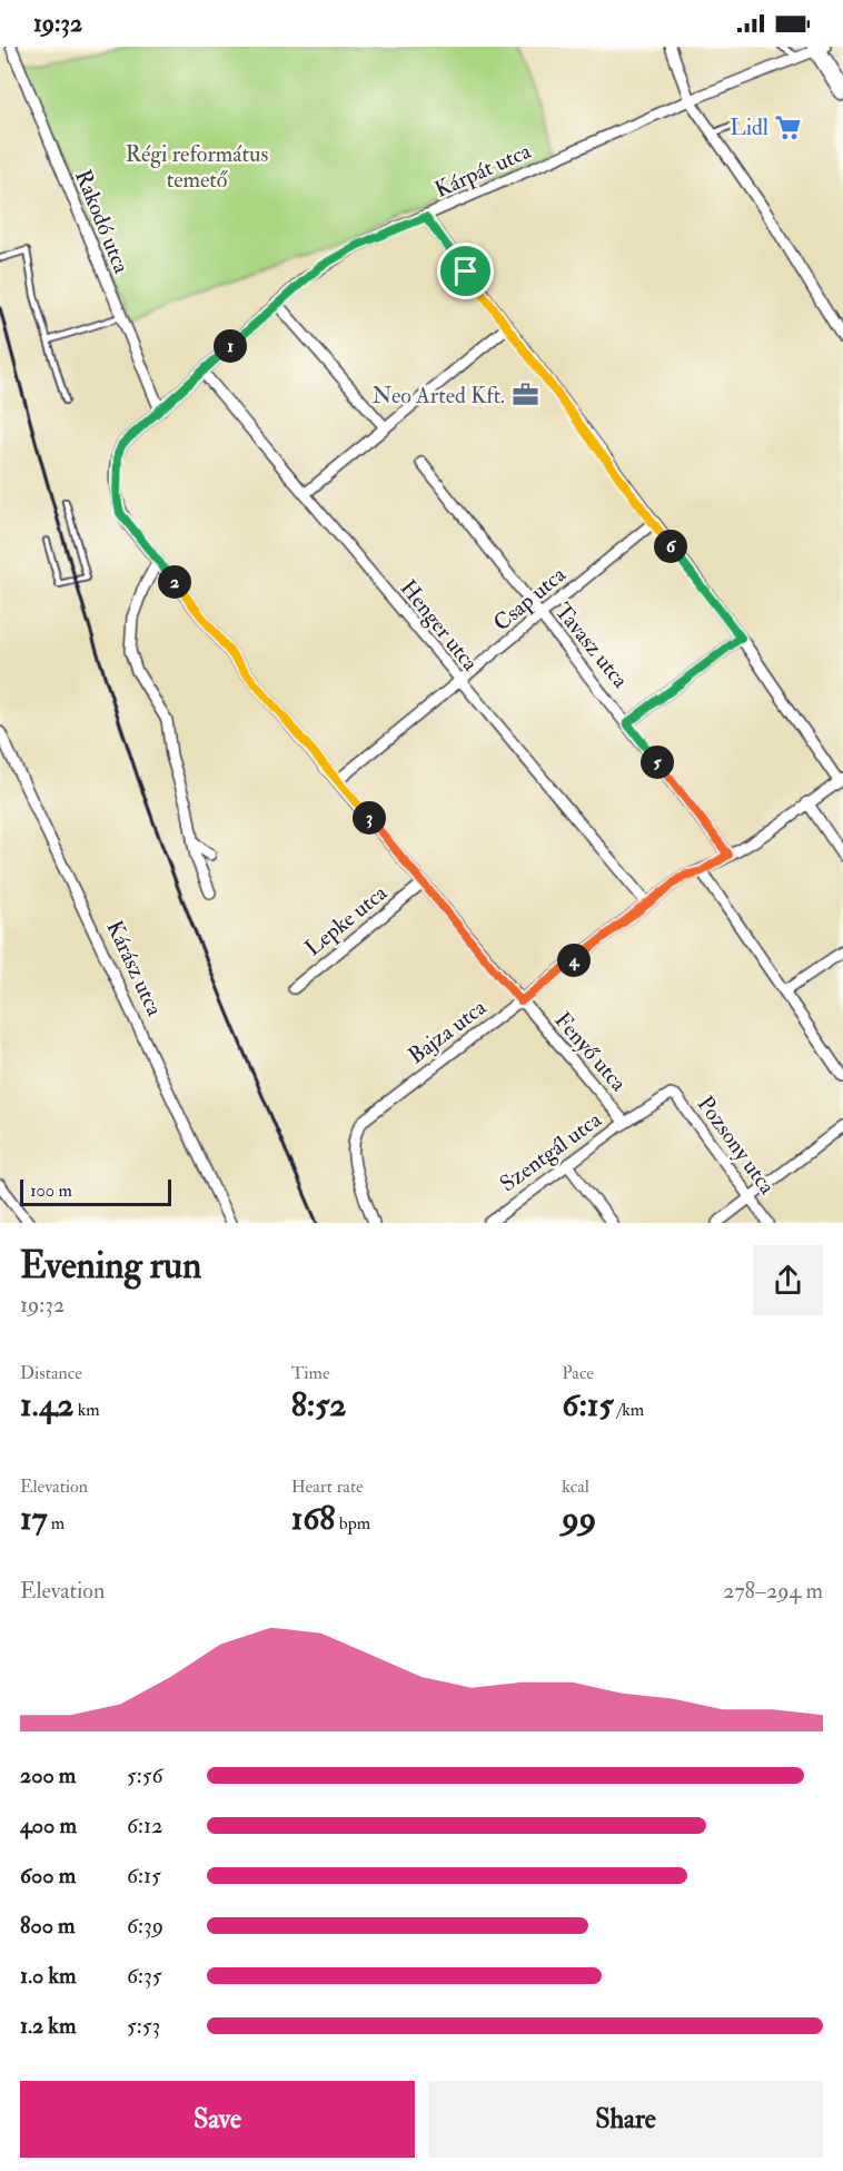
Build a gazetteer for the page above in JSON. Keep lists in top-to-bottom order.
{
  "streets": {
    "street": [
      "Kárpát utca",
      "Rakodó utca",
      "Csap utca",
      "Henger utca",
      "Tavasz utca",
      "Lepke utca",
      "Kárász utca",
      "Bajza utca",
      "Fenyő utca",
      "Pozsony utca",
      "Szentgál utca"
    ]
  },
  "crossings": [
    ["Kárpát utca", "Rakodó utca"],
    ["Kárpát utca", "Henger utca"],
    ["Kárpát utca", "Fenyő utca"],
    ["Rakodó utca", "Fenyő utca"],
    ["Csap utca", "Henger utca"],
    ["Csap utca", "Tavasz utca"],
    ["Csap utca", "Fenyő utca"],
    ["Henger utca", "Bajza utca"],
    ["Tavasz utca", "Bajza utca"],
    ["Lepke utca", "Fenyő utca"],
    ["Bajza utca", "Fenyő utca"],
    ["Fenyő utca", "Szentgál utca"],
    ["Pozsony utca", "Szentgál utca"]
  ],
  "parks": ["Régi református temető"],
  "places": {
    "supermarket": ["Lidl"],
    "office": ["Neo Arted Kft."]
  },
  "scale_bar": "100 m",
  "page": {
    "status": "19:32",
    "pins": [
      "1",
      "6",
      "2",
      "5",
      "3",
      "4"
    ],
    "scale": "100 m",
    "heading": ["Evening run", "19:32"],
    "stats": [
      ["Distance", "1.42 km"],
      ["Time", "8:52"],
      ["Pace", "6:15 /km"],
      ["Elevation", "17 m"],
      ["Heart rate", "168 bpm"],
      ["kcal", "99"]
    ],
    "chart": ["Elevation", "278–294 m"],
    "list": [
      {
        "name": "200 m",
        "note": "5:56"
      },
      {
        "name": "400 m",
        "note": "6:12"
      },
      {
        "name": "600 m",
        "note": "6:15"
      },
      {
        "name": "800 m",
        "note": "6:39"
      },
      {
        "name": "1.0 km",
        "note": "6:35"
      },
      {
        "name": "1.2 km",
        "note": "5:53"
      }
    ],
    "buttons": ["Save", "Share"]
  }
}
